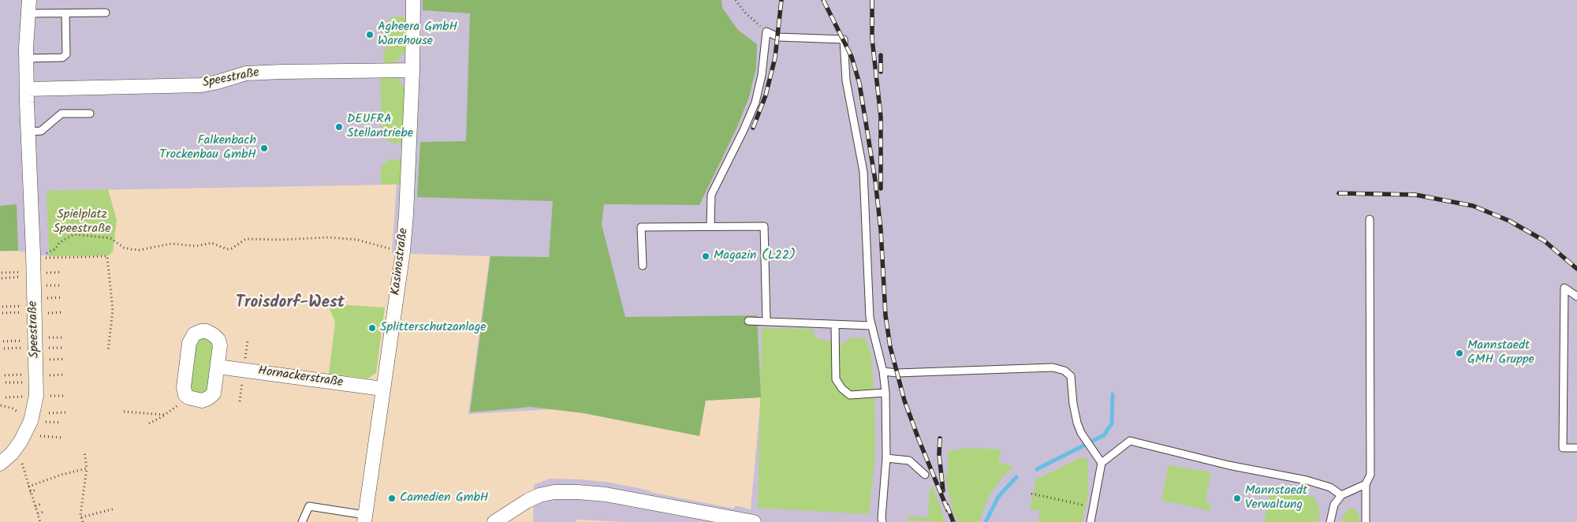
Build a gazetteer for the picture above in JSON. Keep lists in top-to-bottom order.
{
  "streets": {
    "street": ["Speestraße", "Kasinostraße", "Hornackerstraße"]
  },
  "crossings": [
    ["Speestraße", "Kasinostraße"],
    ["Kasinostraße", "Hornackerstraße"]
  ],
  "districts": ["Troisdorf-West"],
  "parks": ["Spielplatz Speestraße"],
  "places": [
    "Agheera GmbH Warehouse",
    "DEUFRA Stellantriebe",
    "Falkenbach Trockenbau GmbH",
    "Magazin (L22)",
    "Splitterschutzanlage",
    "Mannstaedt GMH Gruppe",
    "Camedien GmbH",
    "Mannstaedt Verwaltung"
  ]
}
